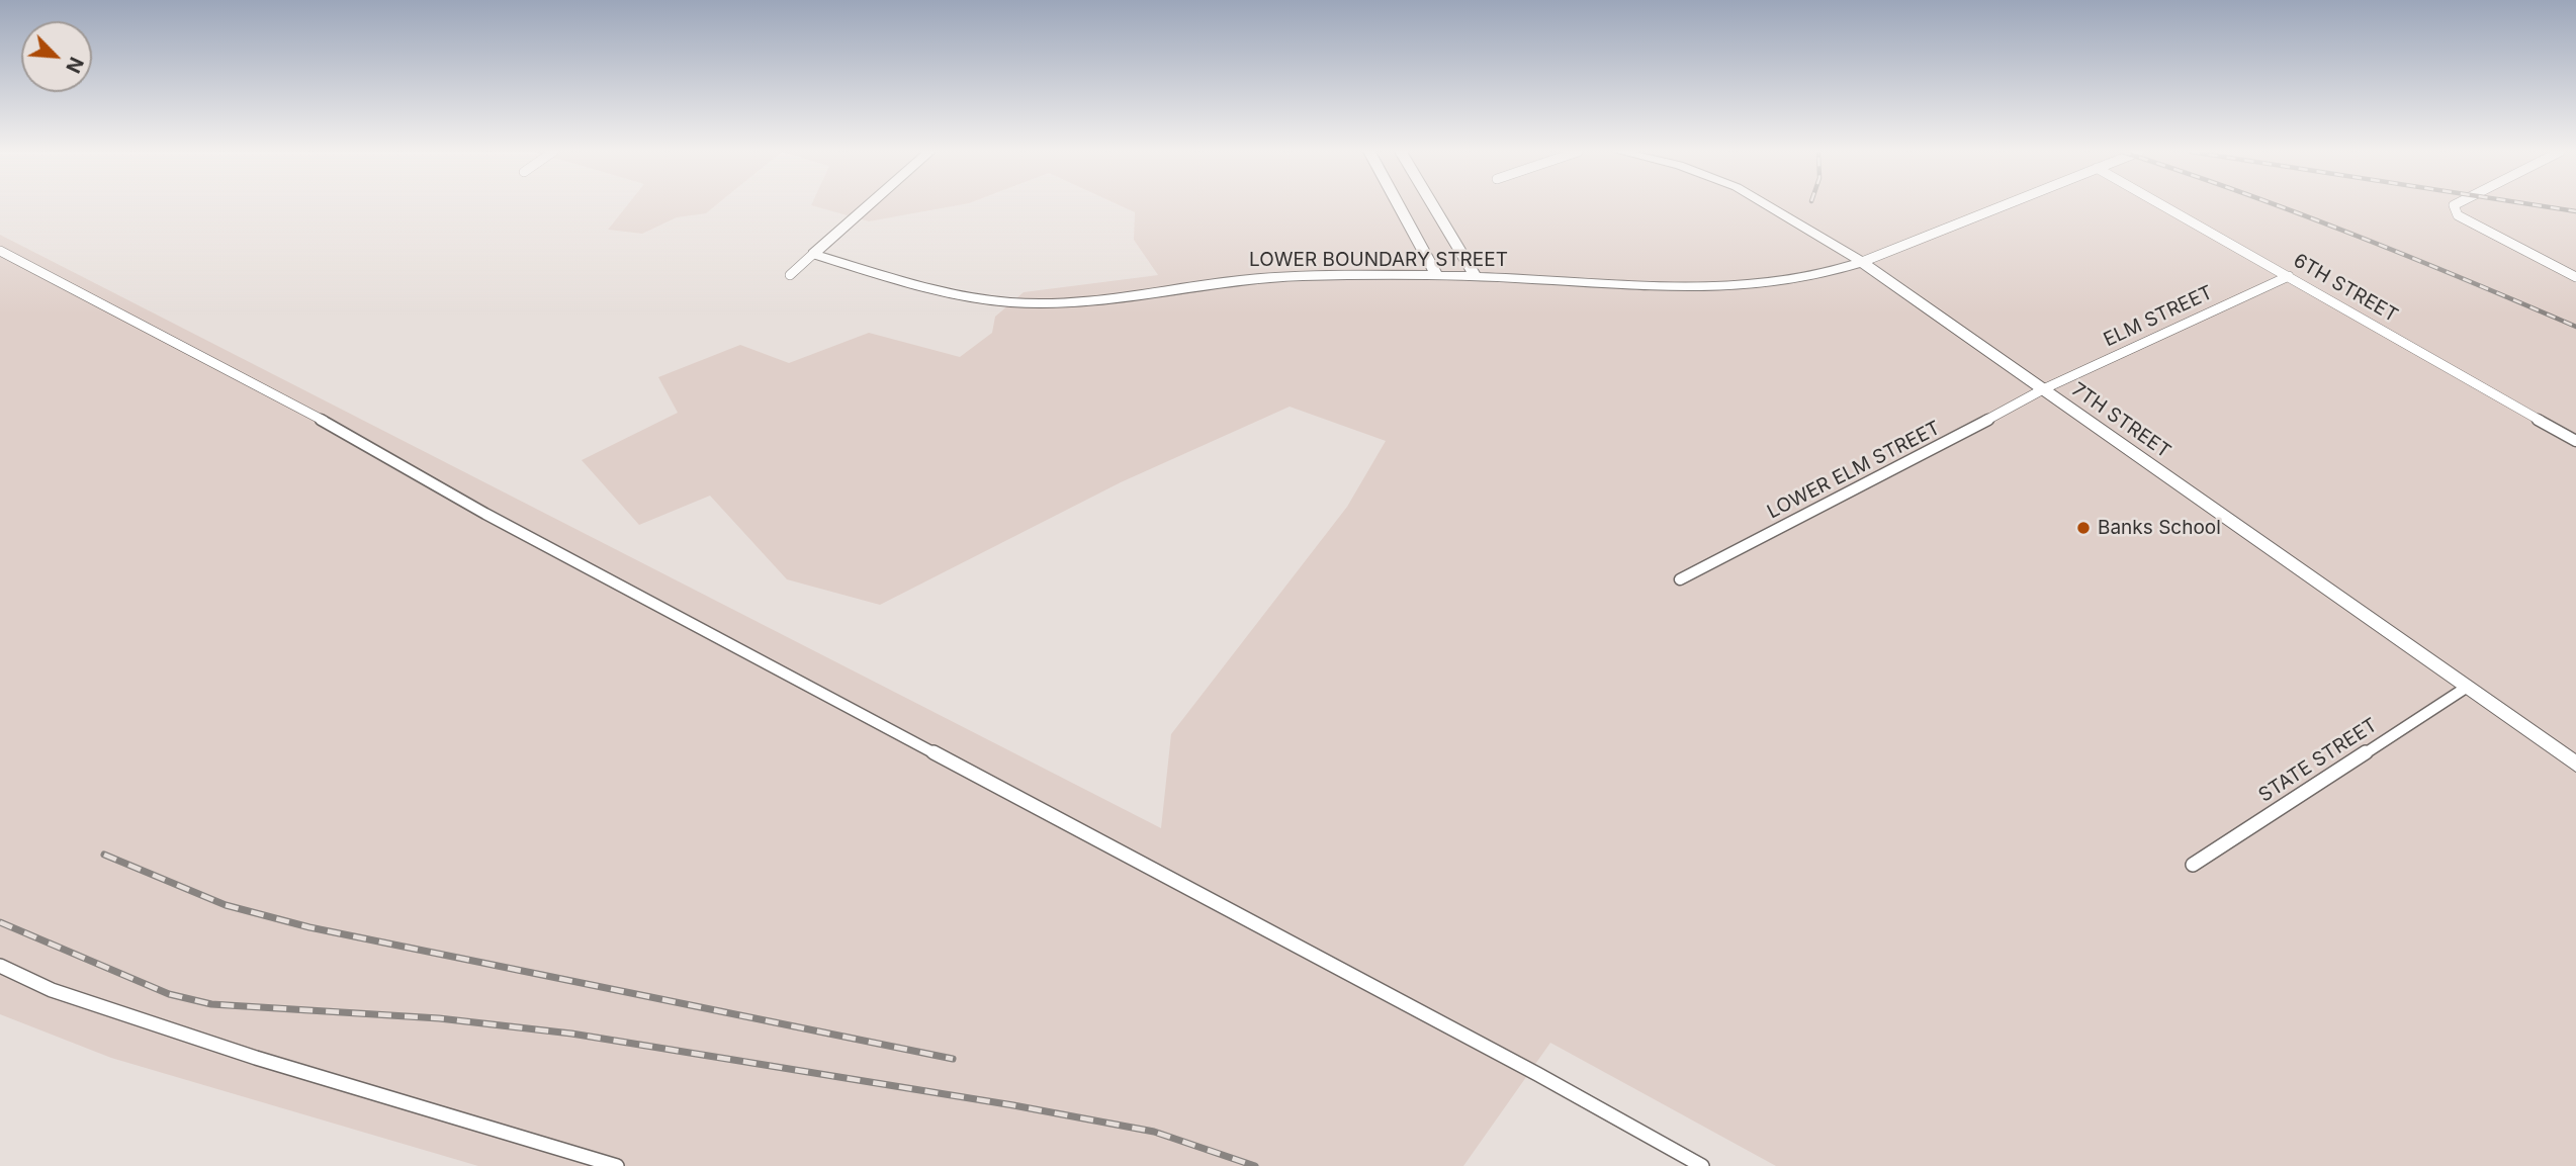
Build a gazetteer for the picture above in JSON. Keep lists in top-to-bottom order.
{
  "streets": {
    "street": [
      "LOWER BOUNDARY STREET",
      "6TH STREET",
      "ELM STREET",
      "7TH STREET",
      "LOWER ELM STREET",
      "STATE STREET"
    ]
  },
  "crossings": [
    ["LOWER BOUNDARY STREET", "7TH STREET"],
    ["6TH STREET", "ELM STREET"],
    ["ELM STREET", "7TH STREET"],
    ["ELM STREET", "LOWER ELM STREET"],
    ["7TH STREET", "LOWER ELM STREET"],
    ["7TH STREET", "STATE STREET"]
  ],
  "places": ["Banks School"],
  "north": "bottom right"
}
